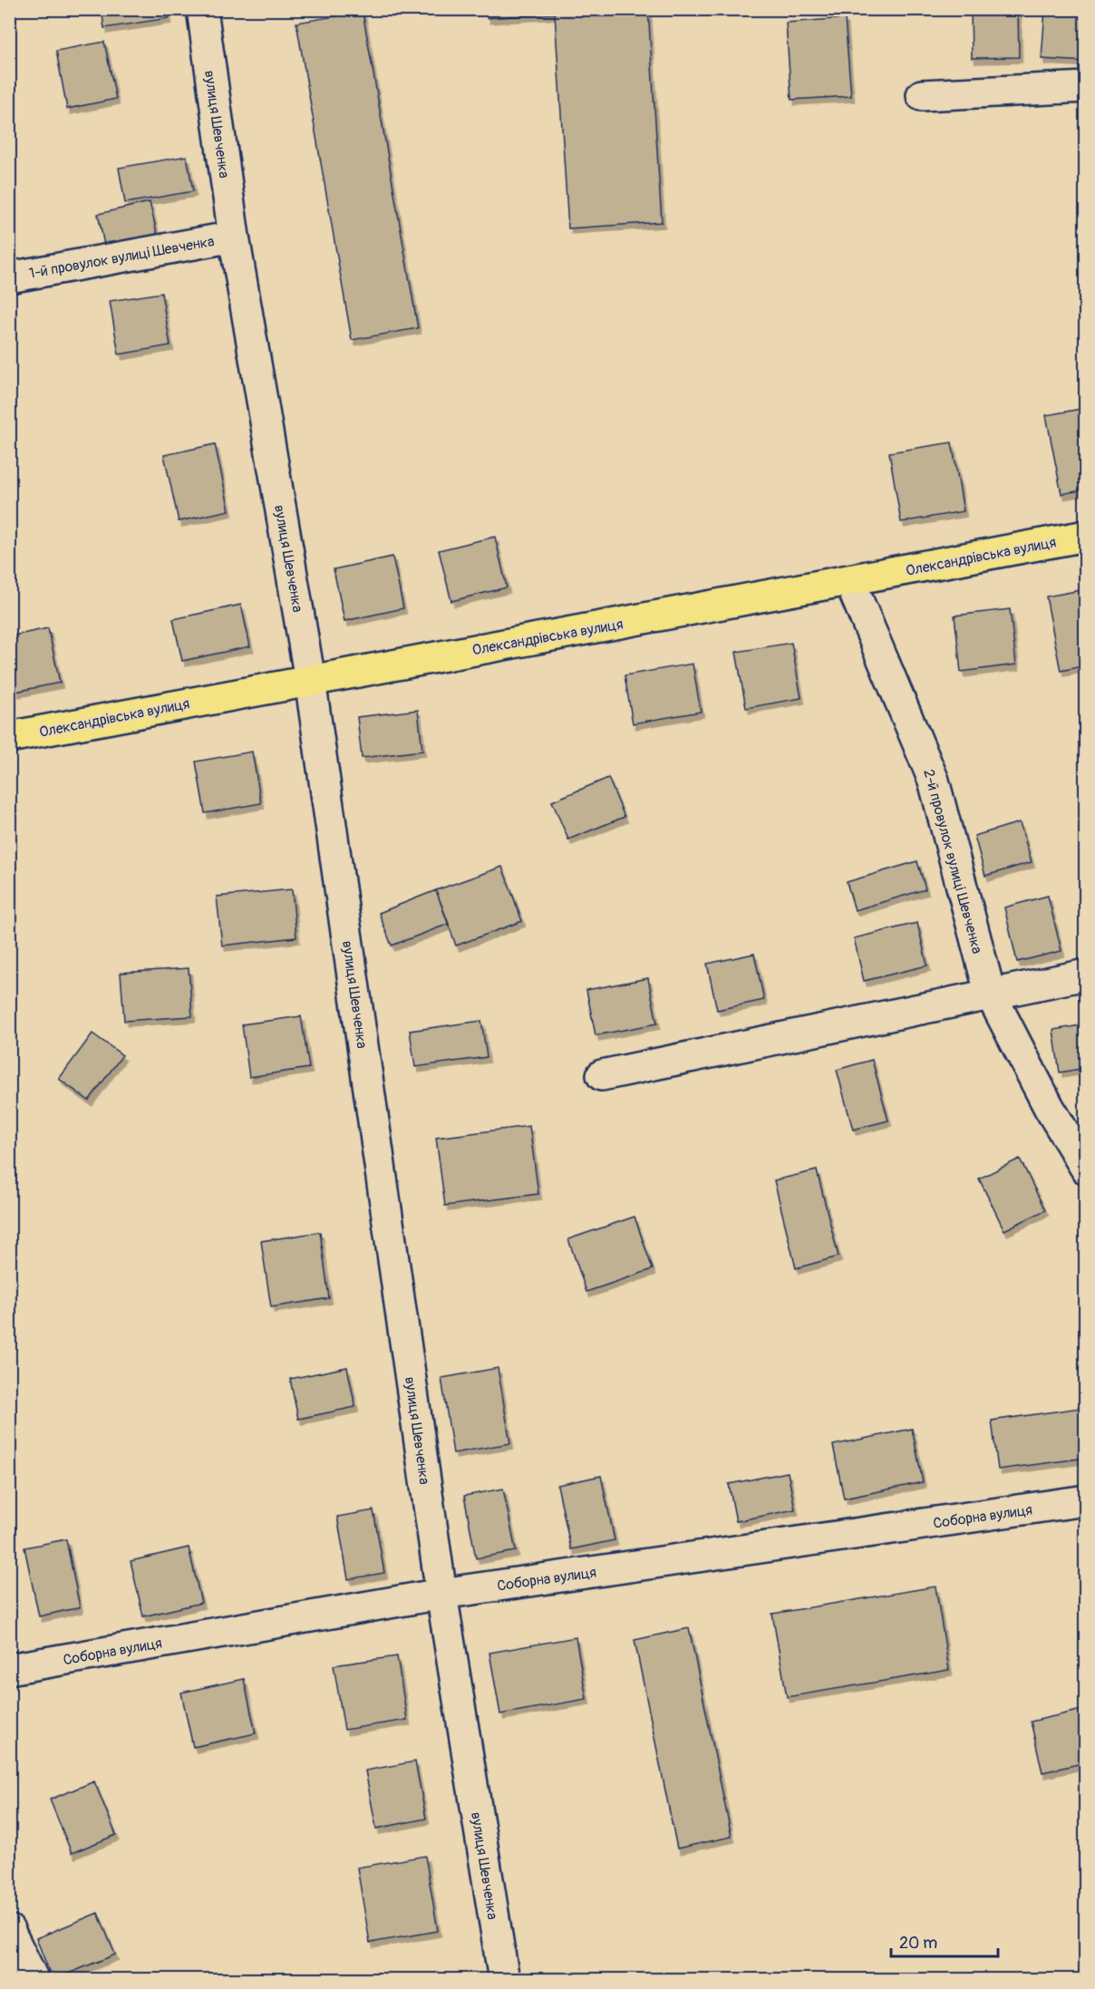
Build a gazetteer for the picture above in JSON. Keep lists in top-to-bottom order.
{
  "streets": {
    "main road": ["Олександрівська вулиця"],
    "street": [
      "вулиця Шевченка",
      "1-й провулок вулиці Шевченка",
      "2-й провулок вулиці Шевченка",
      "Соборна вулиця"
    ]
  },
  "crossings": [
    ["вулиця Шевченка", "1-й провулок вулиці Шевченка"],
    ["вулиця Шевченка", "Олександрівська вулиця"],
    ["вулиця Шевченка", "Соборна вулиця"],
    ["Олександрівська вулиця", "2-й провулок вулиці Шевченка"]
  ],
  "scale_bar": "20 m"
}
